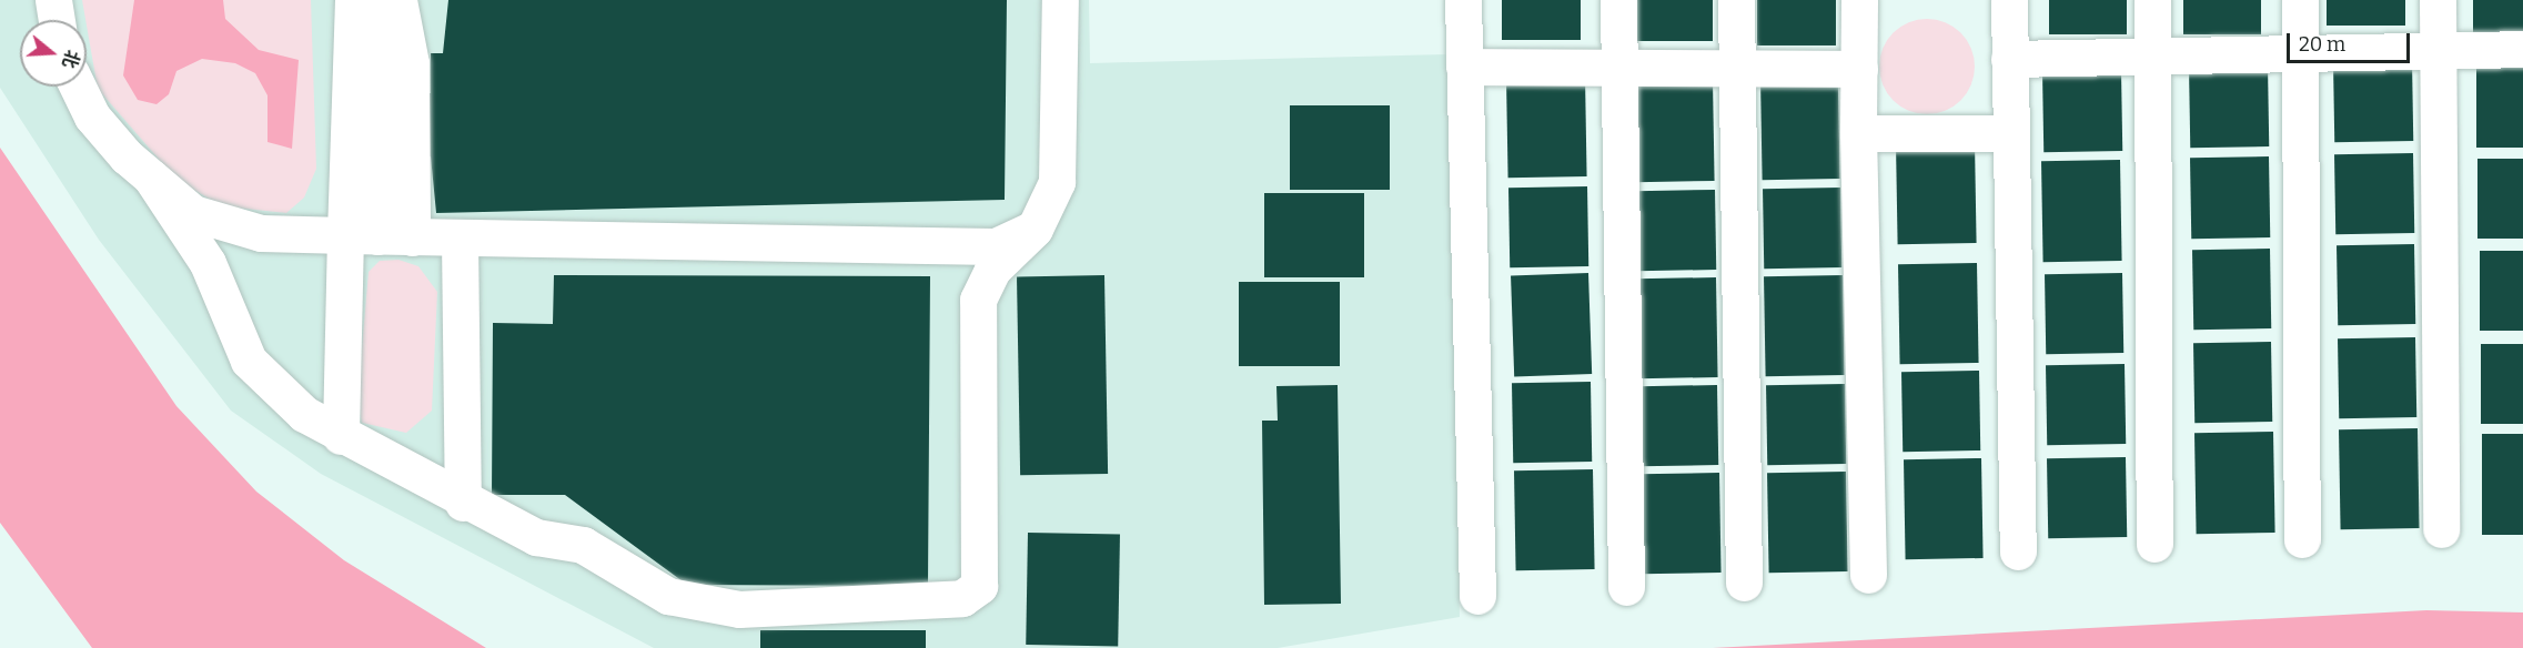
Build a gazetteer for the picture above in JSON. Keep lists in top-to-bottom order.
{
  "scale_bar": "20 m",
  "north": "right"
}
